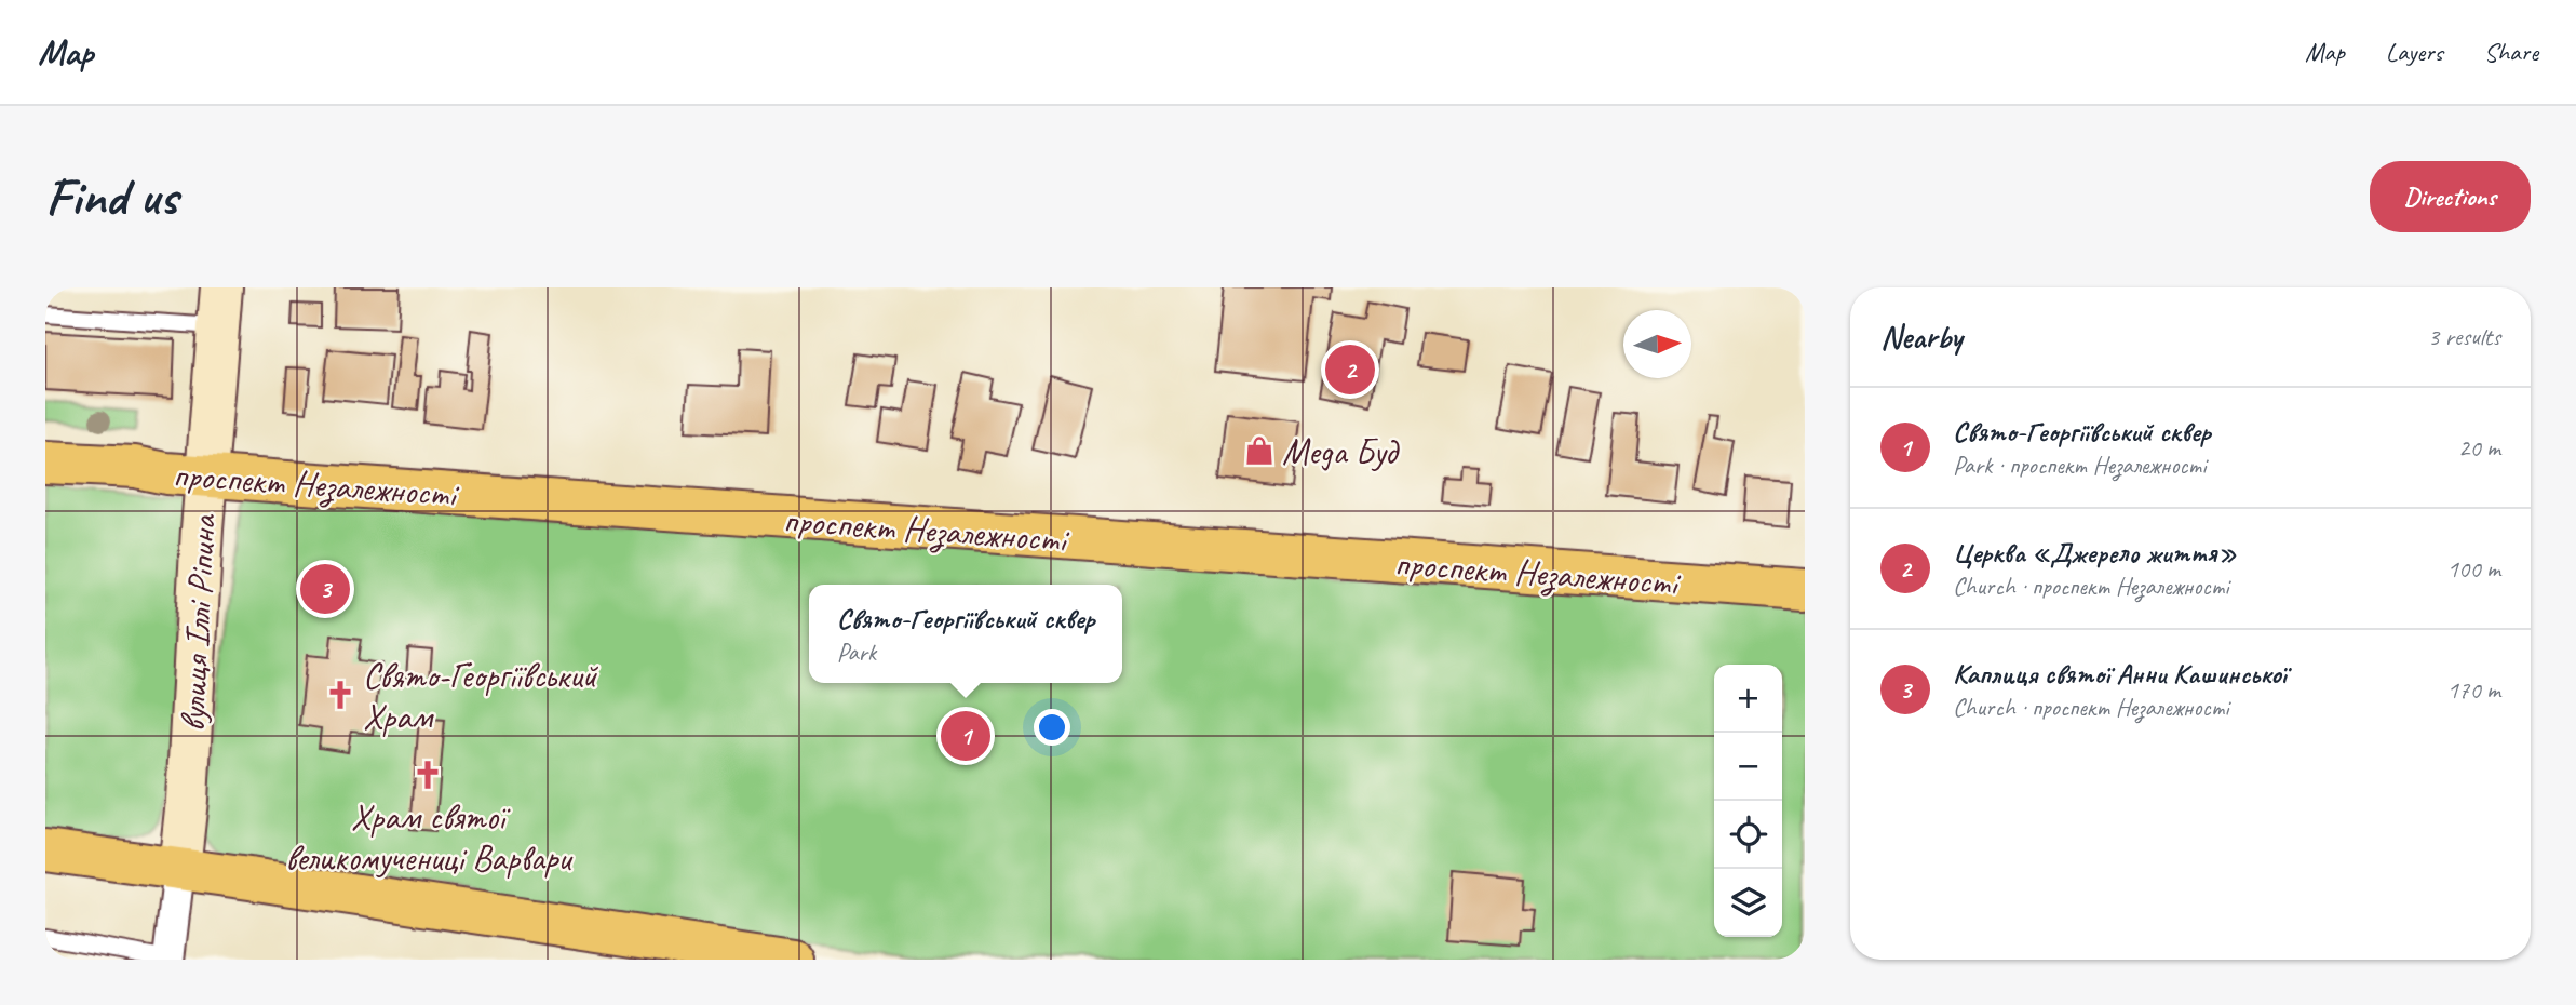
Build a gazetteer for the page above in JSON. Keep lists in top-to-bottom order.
{
  "streets": {
    "main road": ["проспект Незалежності"],
    "street": ["вулиця Іллі Ріпина"]
  },
  "crossings": [
    ["проспект Незалежності", "вулиця Іллі Ріпина"]
  ],
  "places": {
    "shop": ["Mega Буд"],
    "church": ["Свято-Георгіївський Храм", "Храм святої великомучениці Варвари"]
  },
  "north": "right",
  "page": {
    "header": "Map",
    "nav": ["Map", "Layers", "Share"],
    "buttons": "Directions",
    "title": "Find us",
    "heading": ["Nearby", "3 results"],
    "pins": ["2", "3", "1"],
    "list": [
      {
        "mark": "1",
        "name": "Свято-Георгіївський сквер",
        "note": "Park · проспект Незалежності",
        "value": "20 m"
      },
      {
        "mark": "2",
        "name": "Церква «Джерело життя»",
        "note": "Church · проспект Незалежності",
        "value": "100 m"
      },
      {
        "mark": "3",
        "name": "Каплиця cвятої Анни Кашинської",
        "note": "Church · проспект Незалежності",
        "value": "170 m"
      }
    ],
    "popup": ["Свято-Георгіївський сквер", "Park"],
    "map_buttons": ["+", "−"]
  }
}
